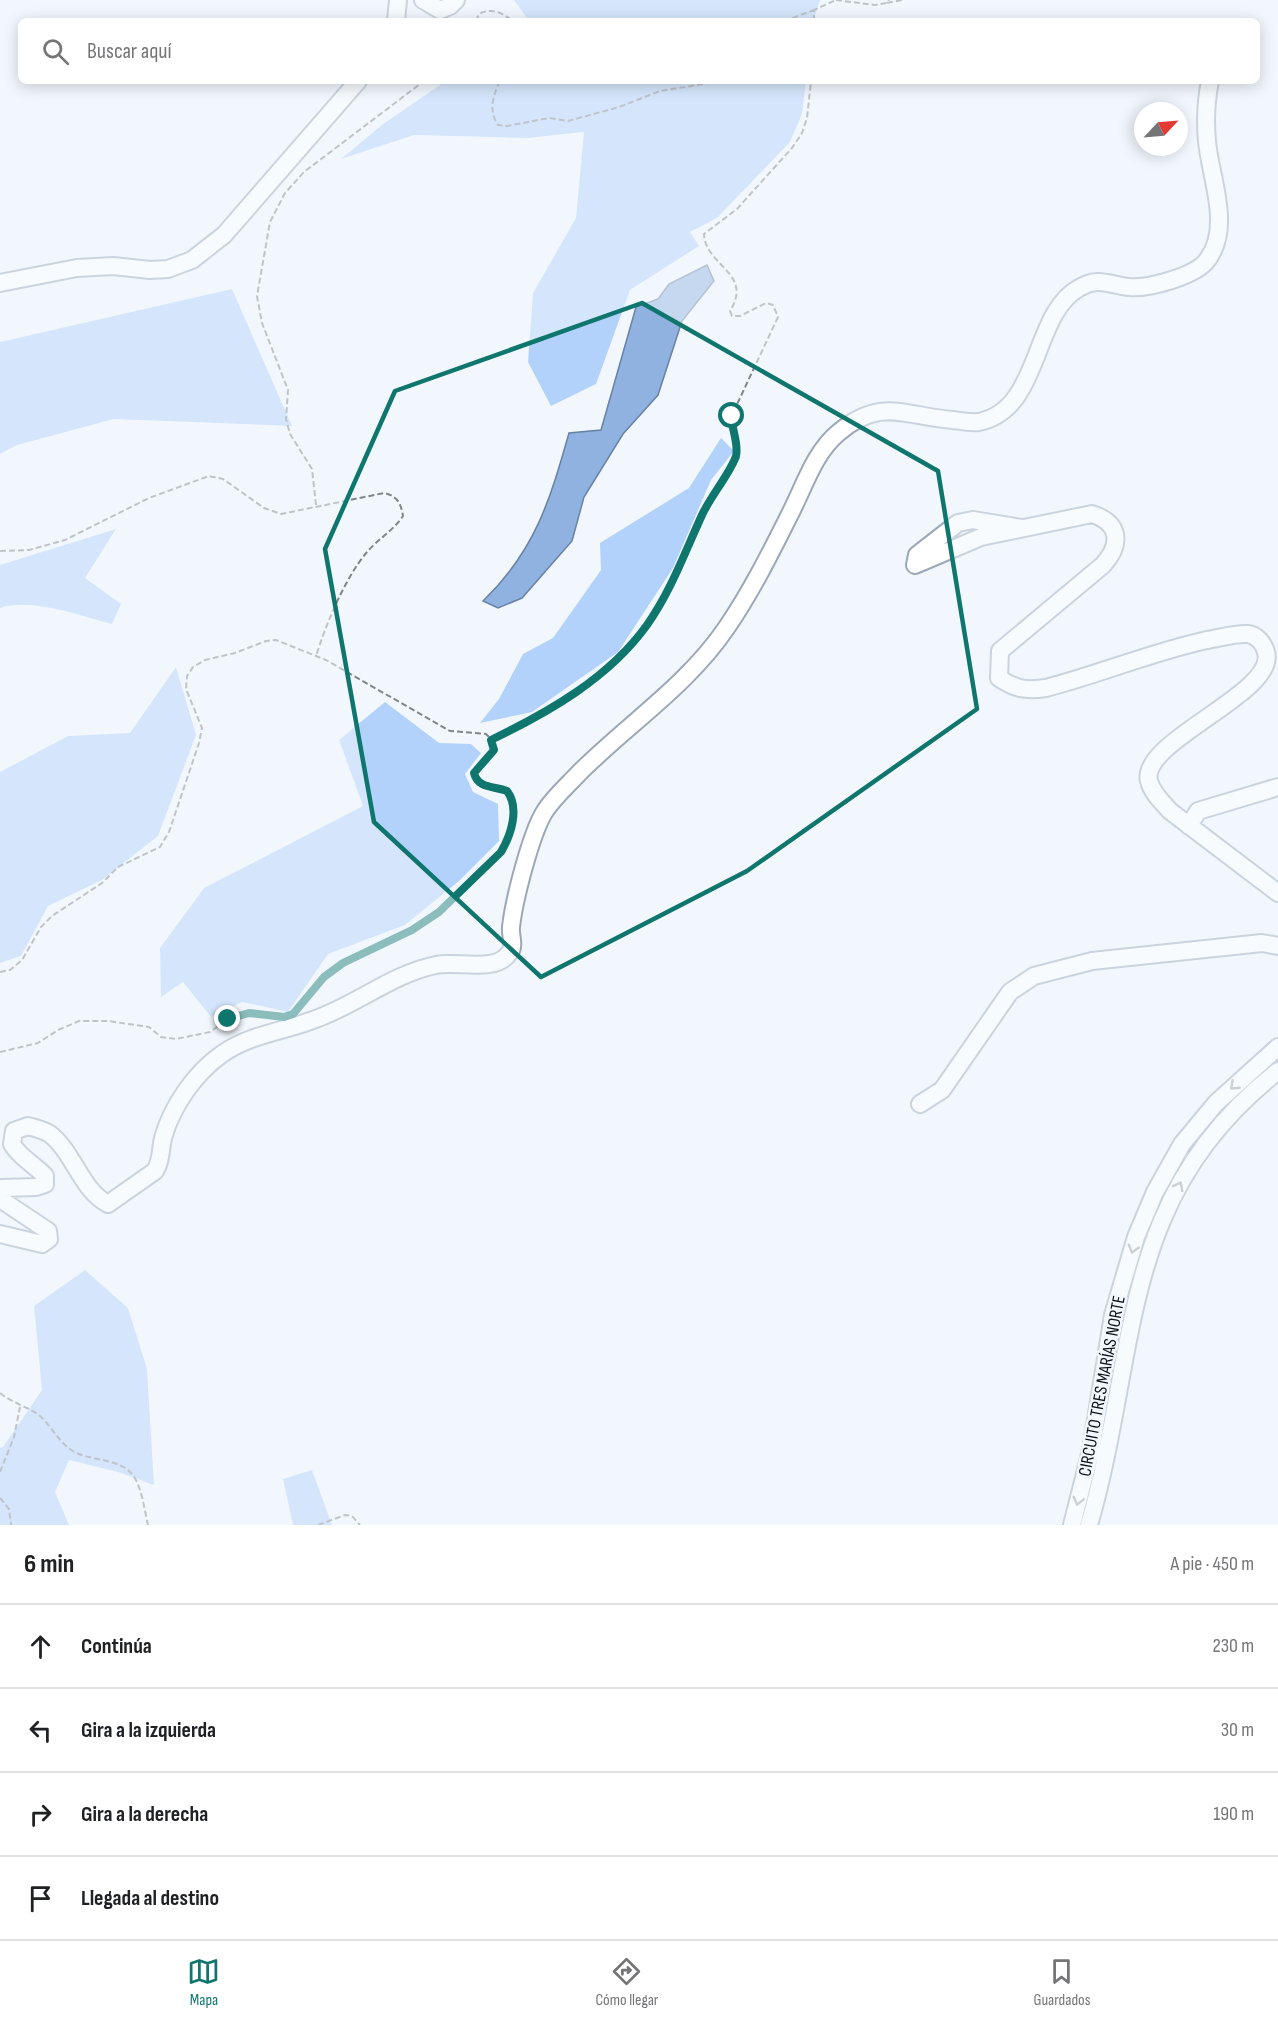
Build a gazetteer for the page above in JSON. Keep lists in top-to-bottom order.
{
  "streets": {
    "street": ["CIRCUITO TRES MARÍAS NORTE"]
  },
  "north": "top right",
  "page": {
    "search": "Buscar aquí",
    "heading": ["6 min", "A pie · 450 m"],
    "list": [
      ["Continúa", "230 m"],
      ["Gira a la izquierda", "30 m"],
      ["Gira a la derecha", "190 m"],
      "Llegada al destino"
    ],
    "nav": ["Mapa", "Cómo llegar", "Guardados"]
  }
}
